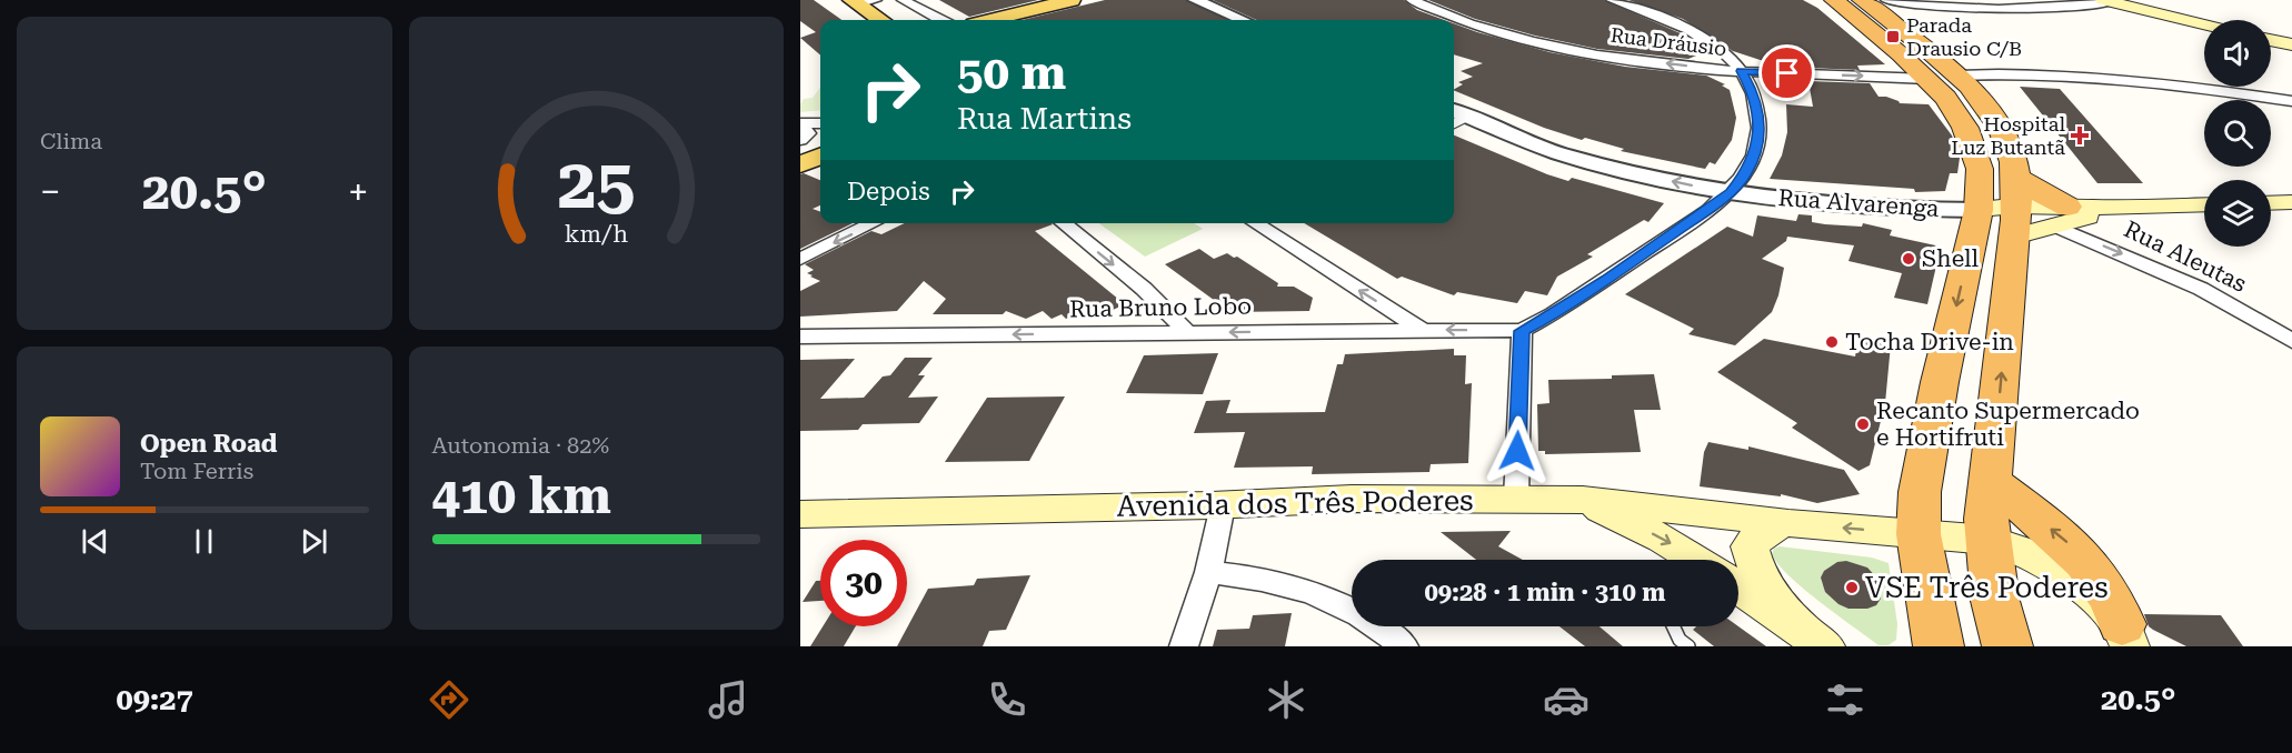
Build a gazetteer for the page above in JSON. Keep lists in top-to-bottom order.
{
  "streets": {
    "main road": ["Rua Alvarenga", "Avenida dos Três Poderes"],
    "street": ["Rua Dráusio", "Rua Aleutas", "Rua Bruno Lobo"]
  },
  "crossings": [
    ["Rua Alvarenga", "Rua Aleutas"]
  ],
  "one_way": ["Rua Bruno Lobo"],
  "places": {
    "transit": ["Parada Drausio C/B"],
    "health": ["Hospital Luz Butantã"],
    "other": [
      "Shell",
      "Tocha Drive-in",
      "Recanto Supermercado e Hortifruti",
      "VSE Três Poderes"
    ]
  },
  "page": {
    "tile": [
      "Clima",
      ["Autonomia · 82%", "410 km"]
    ],
    "turn": ["50 m", "Rua Martins"],
    "then": "Depois",
    "heat": ["−", "20.5°", "+"],
    "song": ["Open Road", "Tom Ferris"],
    "limit": "30",
    "trip": "09:28 · 1 min · 310 m",
    "tabs": ["09:27", "20.5°"],
    "gauge": ["25", "km/h"]
  }
}
